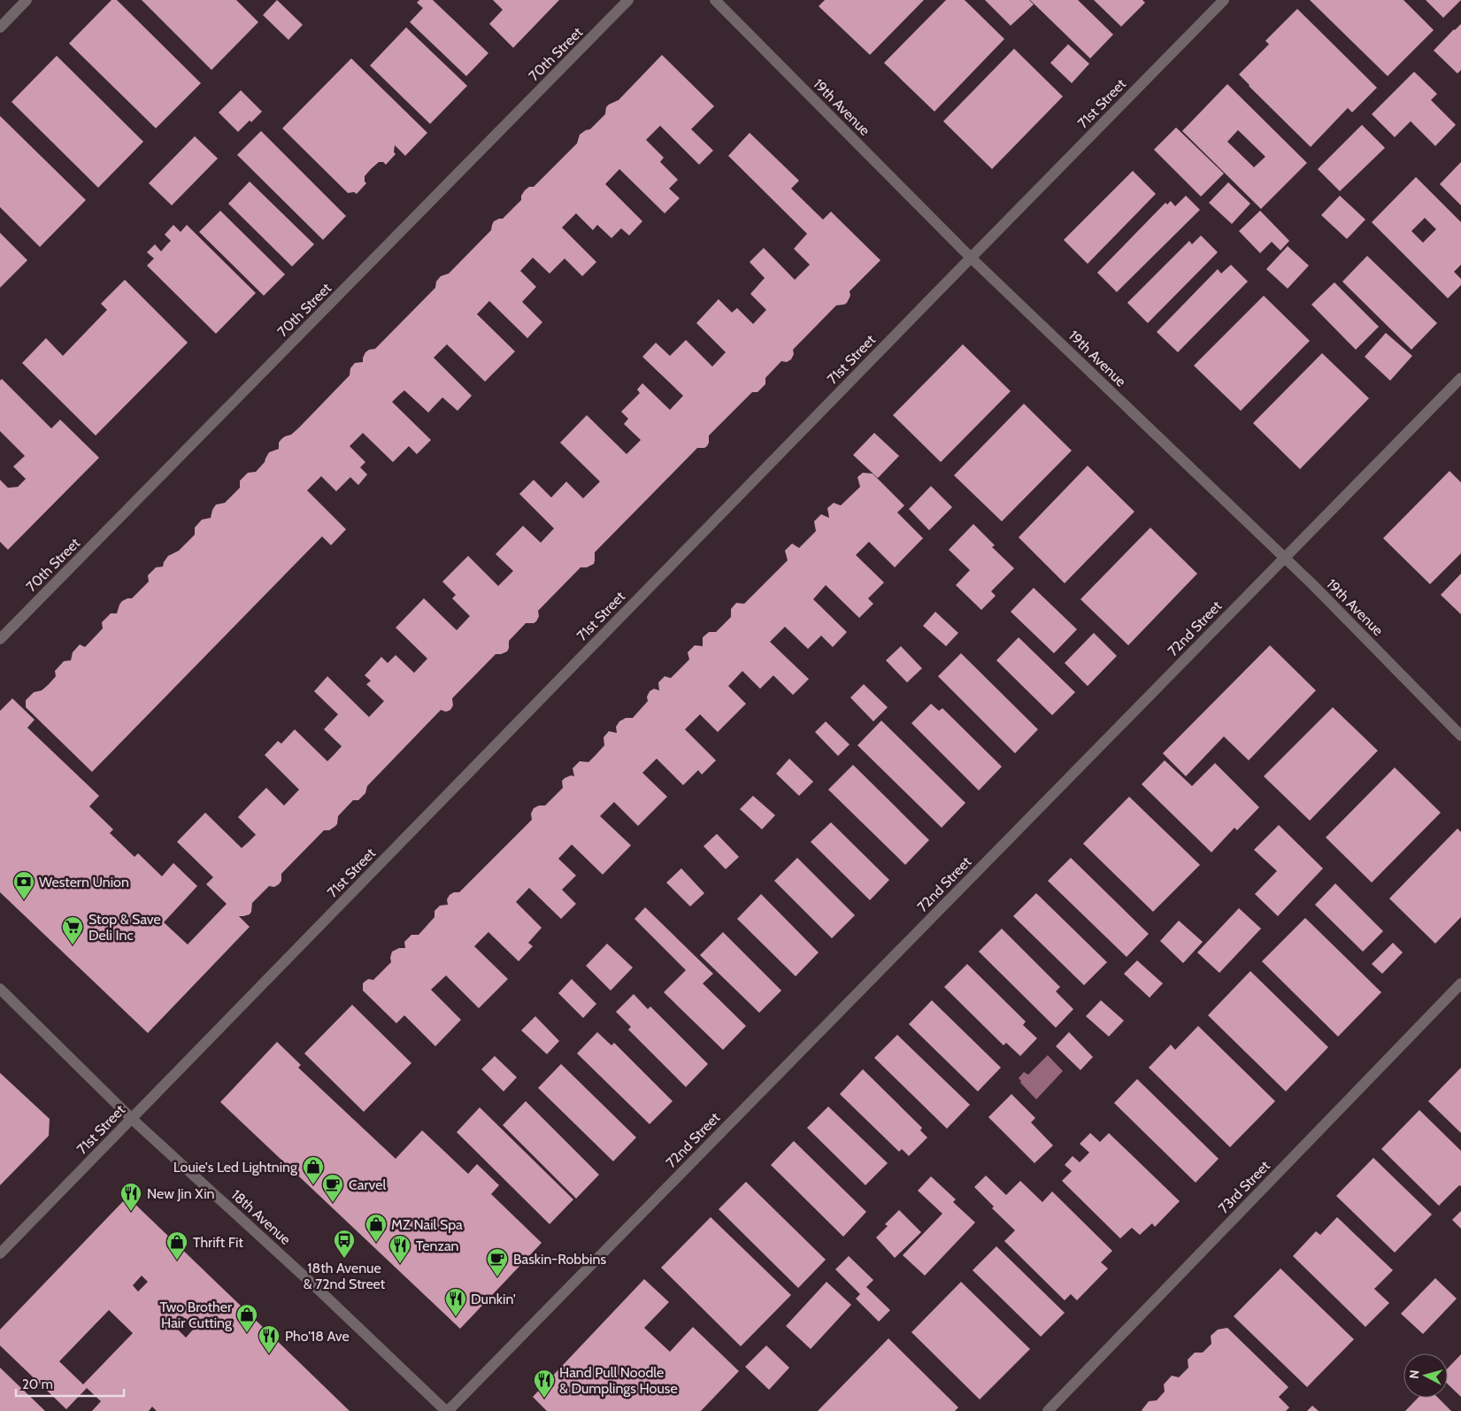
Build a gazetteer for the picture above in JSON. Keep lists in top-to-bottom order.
{
  "streets": {
    "street": [
      "70th Street",
      "71st Street",
      "19th Avenue",
      "72nd Street",
      "73rd Street",
      "18th Avenue"
    ]
  },
  "crossings": [
    ["71st Street", "19th Avenue"],
    ["71st Street", "18th Avenue"],
    ["19th Avenue", "72nd Street"],
    ["72nd Street", "18th Avenue"]
  ],
  "places": {
    "bank": ["Western Union"],
    "supermarket": ["Stop & Save Deli Inc"],
    "shop": [
      "Louie's Led Lightning",
      "MZ Nail Spa",
      "Thrift Fit",
      "Two Brother Hair Cutting"
    ],
    "cafe": ["Carvel", "Baskin-Robbins"],
    "restaurant": [
      "New Jin Xin",
      "Tenzan",
      "Dunkin'",
      "Pho'18 Ave",
      "Hand Pull Noodle & Dumplings House"
    ],
    "bus stop": ["18th Avenue & 72nd Street"]
  },
  "scale_bar": "20 m",
  "north": "left"
}
